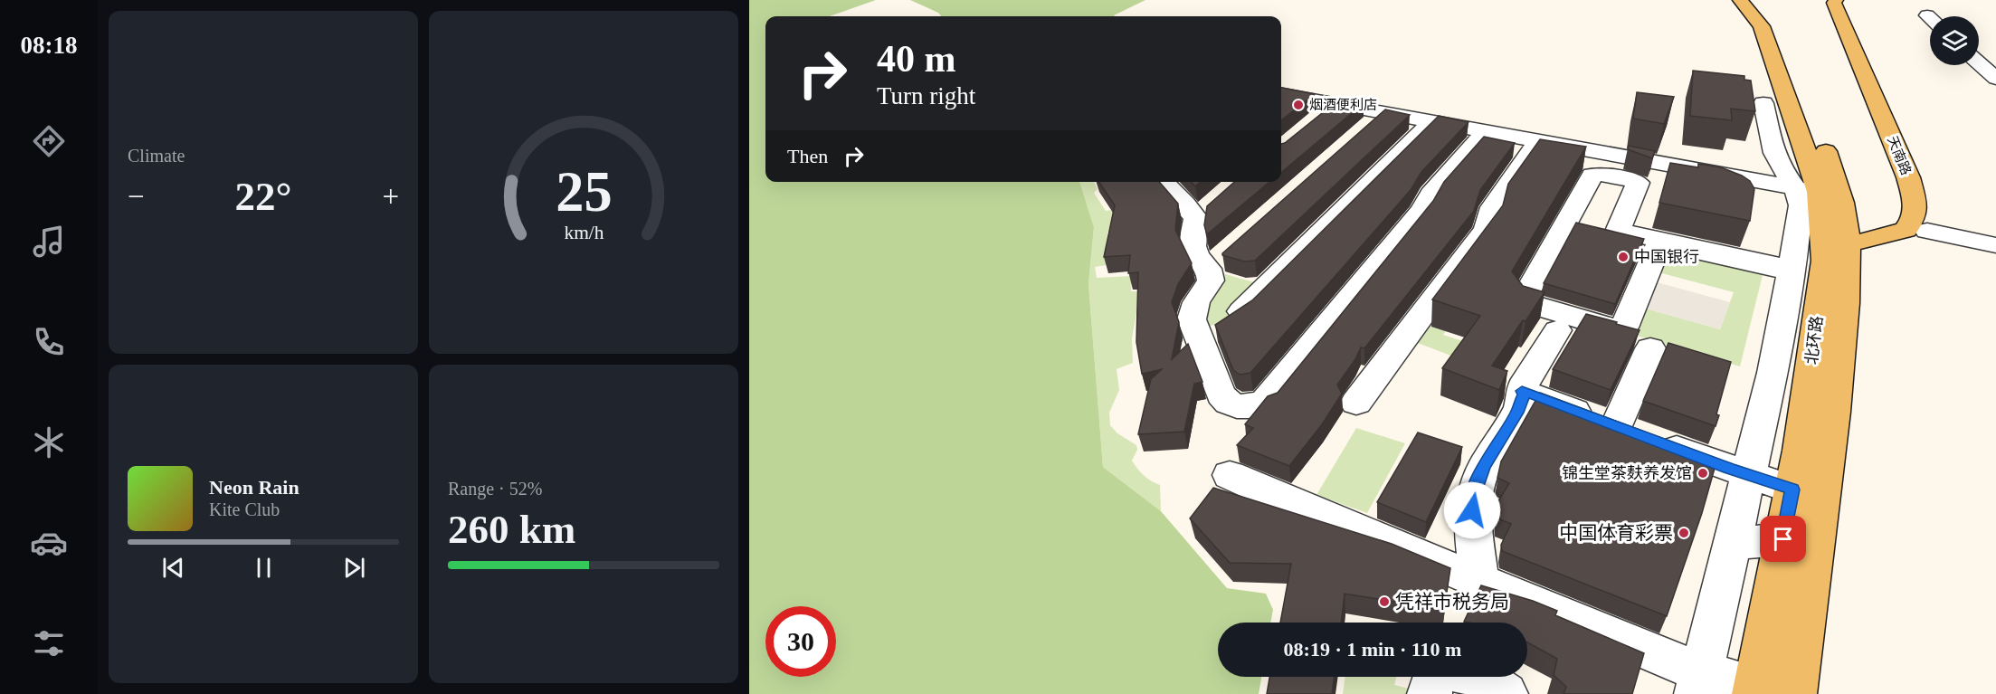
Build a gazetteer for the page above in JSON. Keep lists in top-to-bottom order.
{
  "streets": {
    "main road": ["天南路", "北环路"]
  },
  "crossings": [
    ["天南路", "北环路"]
  ],
  "places": [
    "烟酒便利店",
    "中国银行",
    "锦生堂茶麸养发馆",
    "中国体育彩票",
    "凭祥市税务局"
  ],
  "page": {
    "tabs": "08:18",
    "tile": [
      "Climate",
      ["Range · 52%", "260 km"]
    ],
    "turn": ["40 m", "Turn right"],
    "then": "Then",
    "heat": ["−", "22°", "+"],
    "song": ["Neon Rain", "Kite Club"],
    "limit": "30",
    "trip": "08:19 · 1 min · 110 m",
    "gauge": ["25", "km/h"]
  }
}
